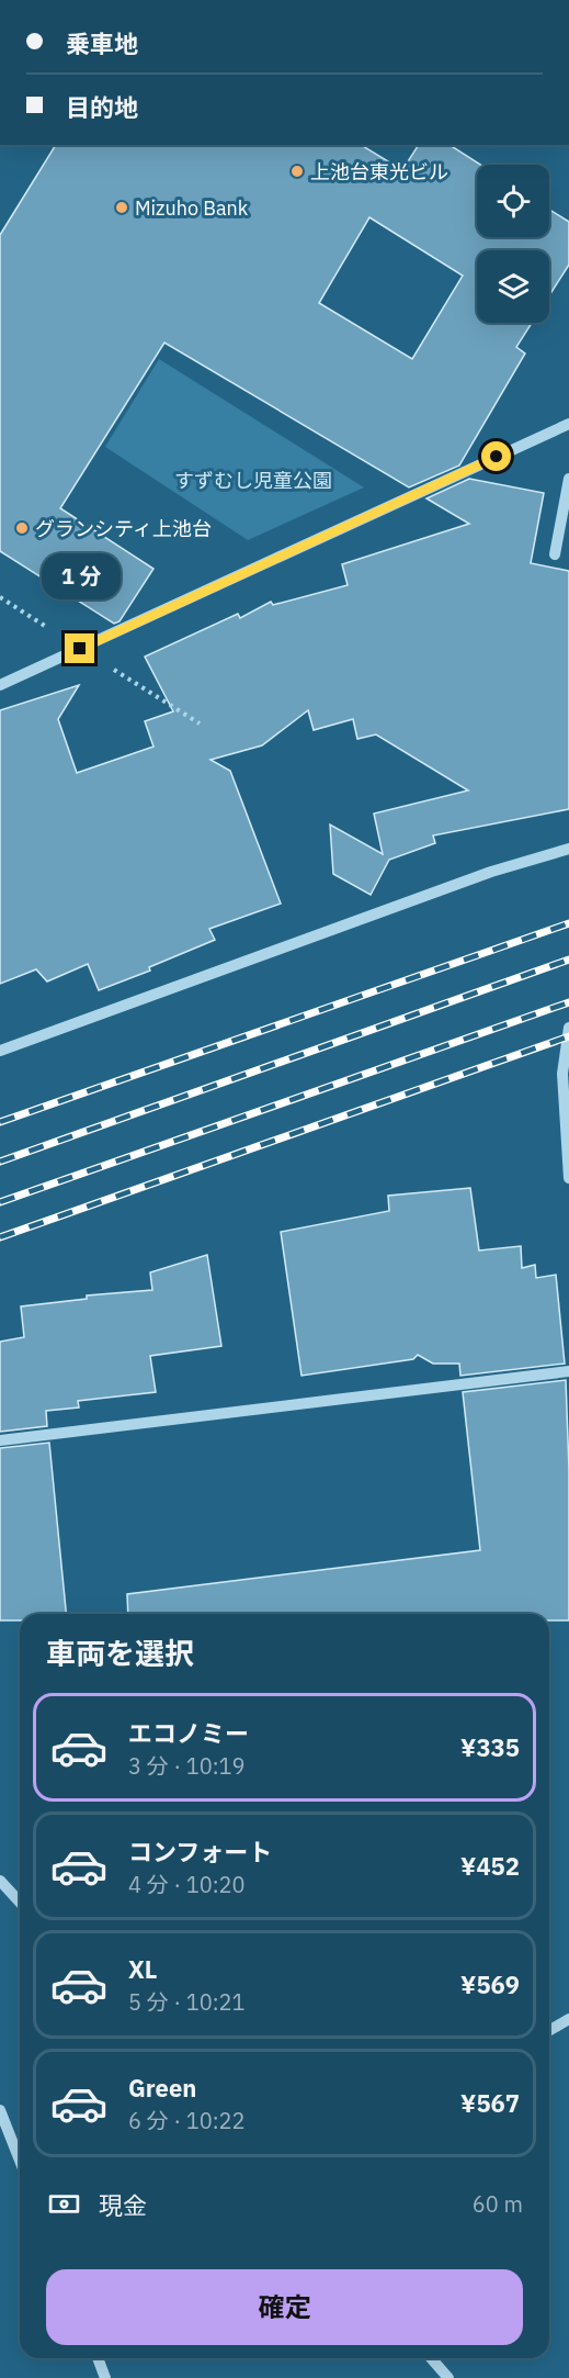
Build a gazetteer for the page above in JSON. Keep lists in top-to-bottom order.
{
  "parks": ["すずむし児童公園"],
  "places": ["上池台東光ビル", "Mizuho Bank", "グランシティ上池台"],
  "page": {
    "banner": ["乗車地", "目的地"],
    "bubble": "1 分",
    "heading": "車両を選択",
    "list": [
      {
        "name": "エコノミー",
        "note": "3 分 · 10:19",
        "value": "¥335"
      },
      {
        "name": "コンフォート",
        "note": "4 分 · 10:20",
        "value": "¥452"
      },
      {
        "name": "XL",
        "note": "5 分 · 10:21",
        "value": "¥569"
      },
      {
        "name": "Green",
        "note": "6 分 · 10:22",
        "value": "¥567"
      }
    ],
    "pay": ["現金", "60 m"],
    "buttons": "確定"
  }
}
